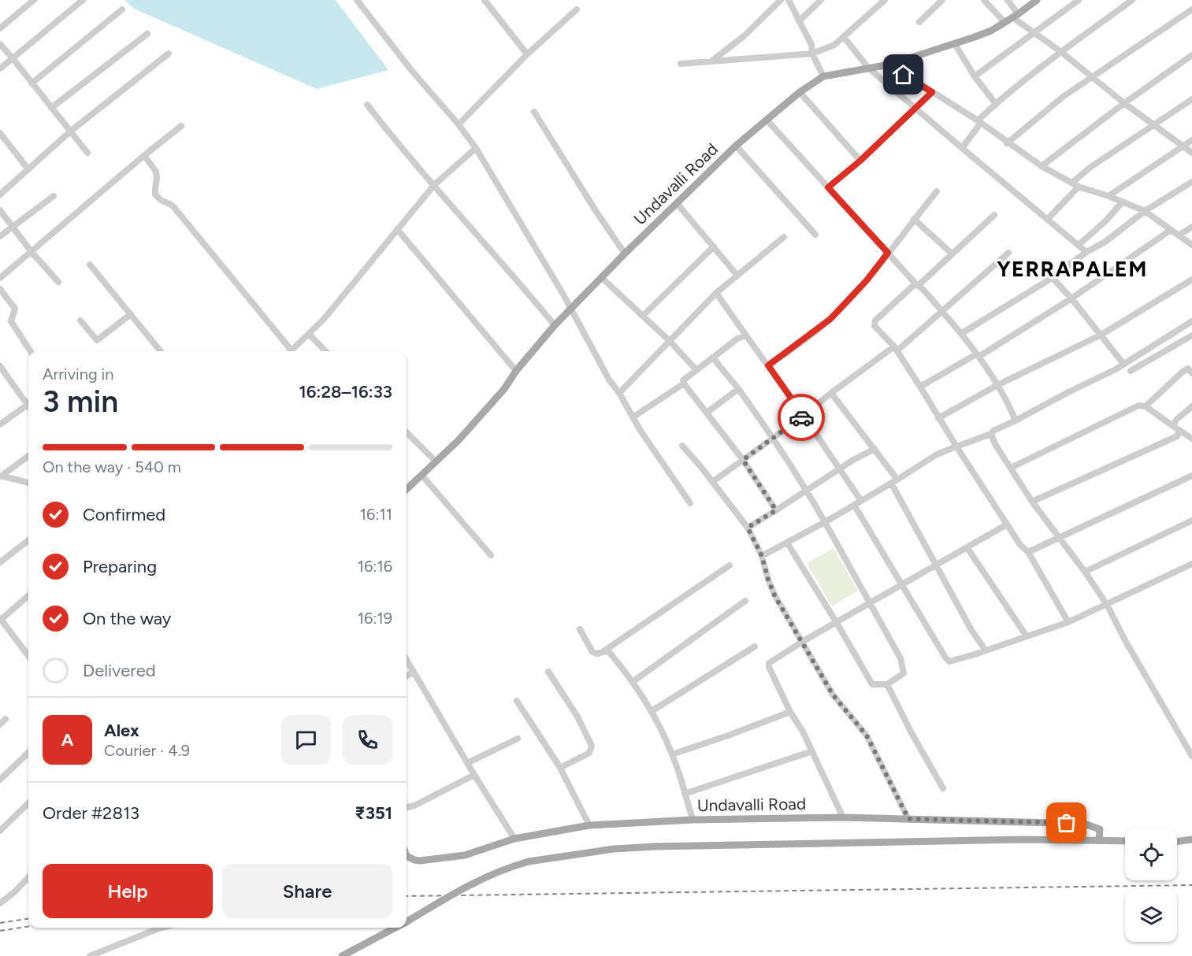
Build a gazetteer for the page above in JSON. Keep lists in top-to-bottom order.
{
  "streets": {
    "main road": ["Undavalli Road"]
  },
  "districts": ["YERRAPALEM"],
  "page": {
    "heading": ["3 min", "Arriving in", "16:28–16:33"],
    "panel": [
      "Alex",
      "Courier · 4.9",
      "Order #2813",
      "₹351"
    ],
    "bar": "On the way · 540 m",
    "list": [
      ["Confirmed", "16:11"],
      ["Preparing", "16:16"],
      ["On the way", "16:19"],
      "Delivered"
    ],
    "round": "A",
    "buttons": ["Help", "Share"]
  }
}
